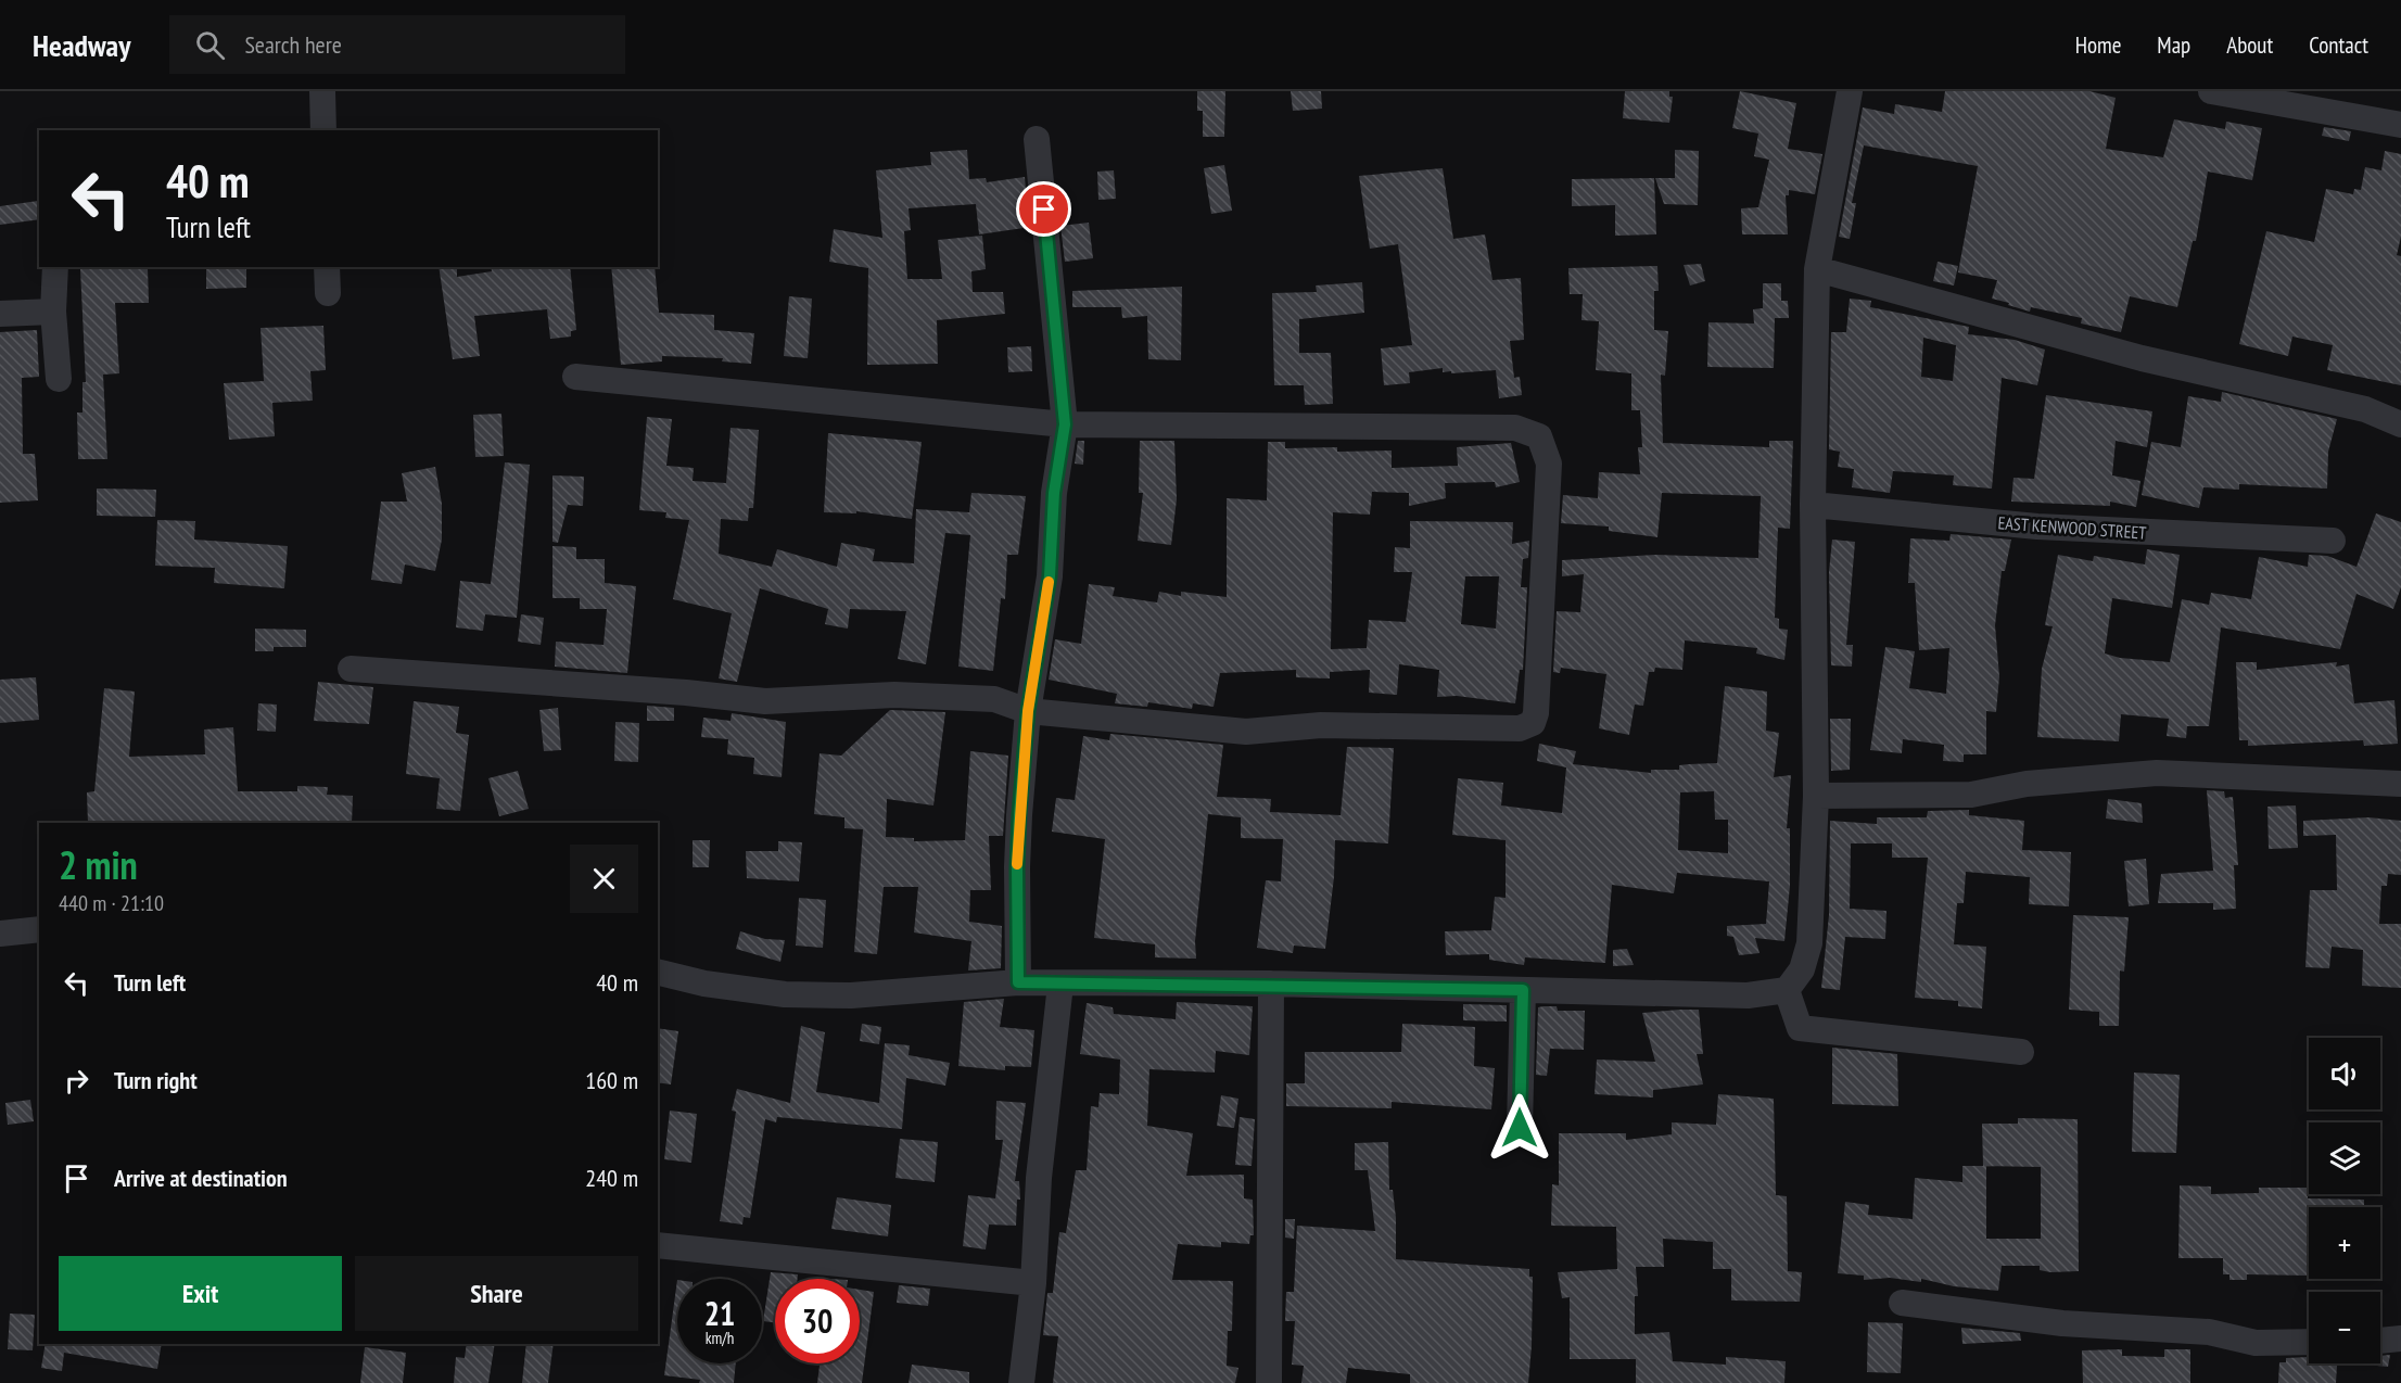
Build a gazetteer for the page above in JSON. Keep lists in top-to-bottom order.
{
  "streets": {
    "street": ["EAST KENWOOD STREET"]
  },
  "page": {
    "header": "Headway",
    "search": "Search here",
    "nav": [
      "Home",
      "Map",
      "About",
      "Contact"
    ],
    "turn": ["40 m", "Turn left"],
    "heading": ["2 min", "440 m · 21:10"],
    "list": [
      {
        "name": "Turn left",
        "value": "40 m"
      },
      {
        "name": "Turn right",
        "value": "160 m"
      },
      {
        "name": "Arrive at destination",
        "value": "240 m"
      }
    ],
    "map_buttons": ["+", "−"],
    "buttons": ["Exit", "Share"],
    "speed": "21 km/h",
    "limit": "30"
  }
}
